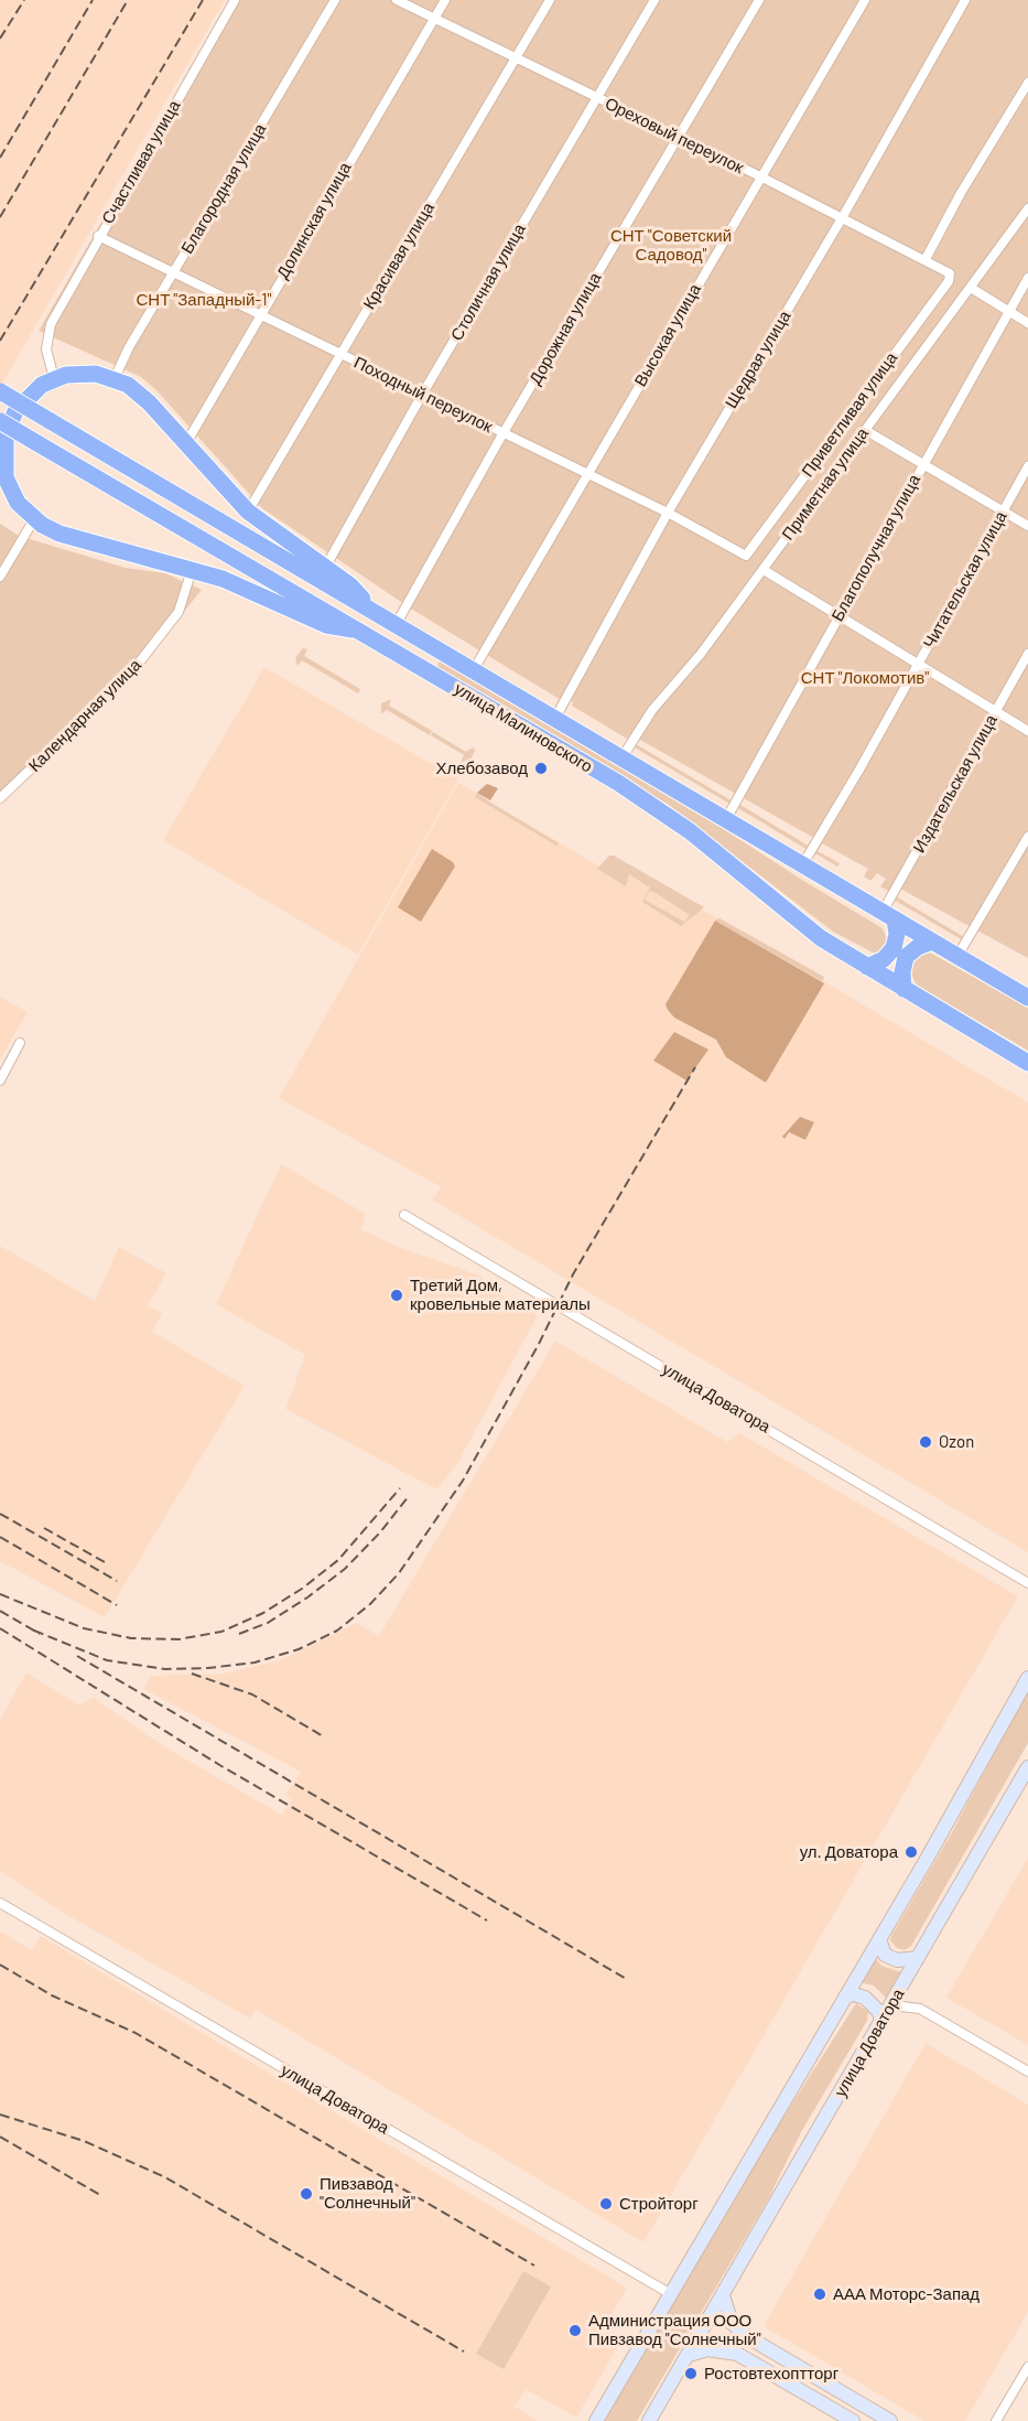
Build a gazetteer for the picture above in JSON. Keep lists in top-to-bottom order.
{
  "streets": {
    "highway": ["улица Малиновского"],
    "street": [
      "Ореховый переулок",
      "Счастливая улица",
      "Благородная улица",
      "Долинская улица",
      "Красивая улица",
      "Столичная улица",
      "Дорожная улица",
      "Высокая улица",
      "Щедрая улица",
      "Походный переулок",
      "Приветливая улица",
      "Приметная улица",
      "Благополучная улица",
      "Читательская улица",
      "Календарная улица",
      "Издательская улица",
      "улица Доватора"
    ]
  },
  "crossings": [
    ["Ореховый переулок", "Долинская улица"],
    ["Ореховый переулок", "Красивая улица"],
    ["Ореховый переулок", "Столичная улица"],
    ["Ореховый переулок", "Дорожная улица"],
    ["Ореховый переулок", "Высокая улица"],
    ["Ореховый переулок", "Щедрая улица"],
    ["Ореховый переулок", "Приветливая улица"],
    ["Счастливая улица", "Походный переулок"],
    ["Благородная улица", "Походный переулок"],
    ["Долинская улица", "Походный переулок"],
    ["Красивая улица", "Походный переулок"],
    ["Столичная улица", "Походный переулок"],
    ["Дорожная улица", "Походный переулок"],
    ["Дорожная улица", "улица Малиновского"],
    ["Высокая улица", "Походный переулок"],
    ["Высокая улица", "улица Малиновского"],
    ["Щедрая улица", "Походный переулок"],
    ["Щедрая улица", "улица Малиновского"],
    ["Походный переулок", "Приветливая улица"],
    ["Приметная улица", "улица Малиновского"],
    ["Благополучная улица", "улица Малиновского"],
    ["Читательская улица", "улица Малиновского"],
    ["улица Малиновского", "Издательская улица"]
  ],
  "parks": ["СНТ \"Советский Садовод\"", "СНТ \"Западный-1\"", "СНТ \"Локомотив\""],
  "places": [
    "Хлебозавод",
    "Третий Дом, кровельные материалы",
    "Ozon",
    "ул. Доватора",
    "Пивзавод \"Солнечный\"",
    "Стройторг",
    "ААА Моторс-Запад",
    "Администрация ООО Пивзавод \"Солнечный\"",
    "Ростовтехоптторг"
  ]
}
